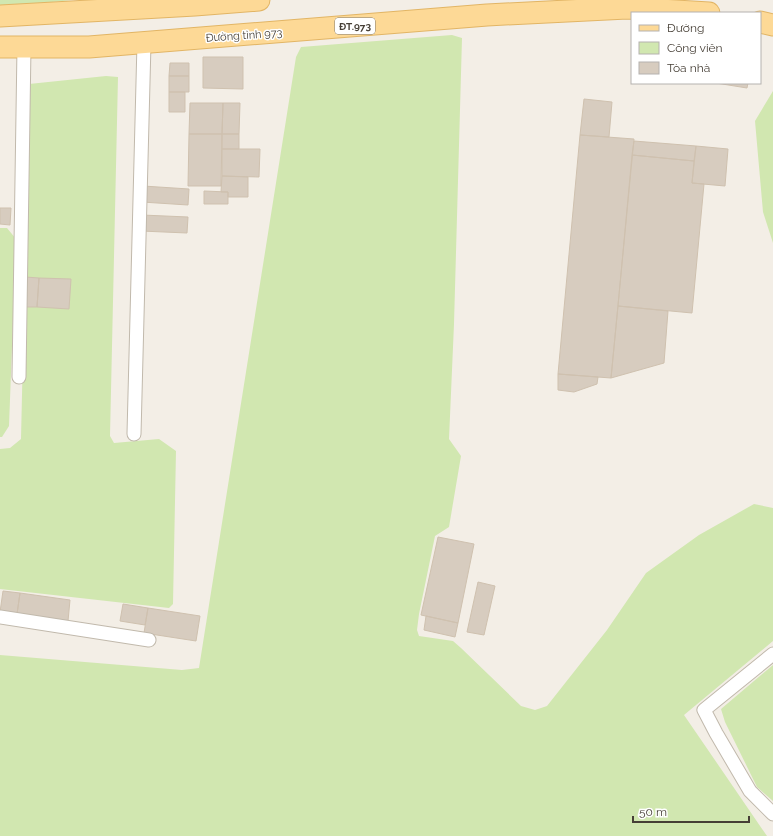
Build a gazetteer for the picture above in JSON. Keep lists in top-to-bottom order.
{
  "streets": {
    "main road": ["ĐT.973", "Đường tỉnh 973"]
  },
  "legend": ["Đường", "Công viên", "Tòa nhà"],
  "scale_bar": "50 m"
}
